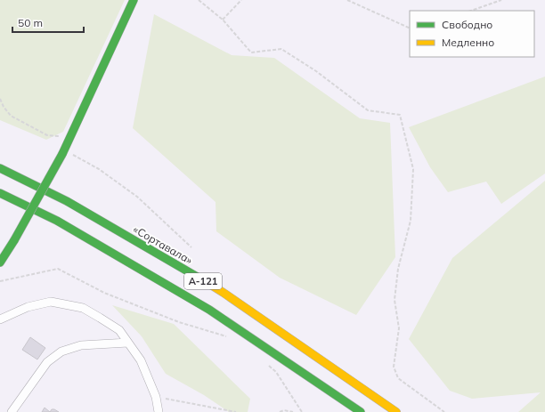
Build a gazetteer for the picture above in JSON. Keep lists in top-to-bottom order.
{
  "streets": {
    "main road": ["«Сортавала»", "А-121"]
  },
  "legend": ["Свободно", "Медленно"],
  "scale_bar": "50 m"
}
